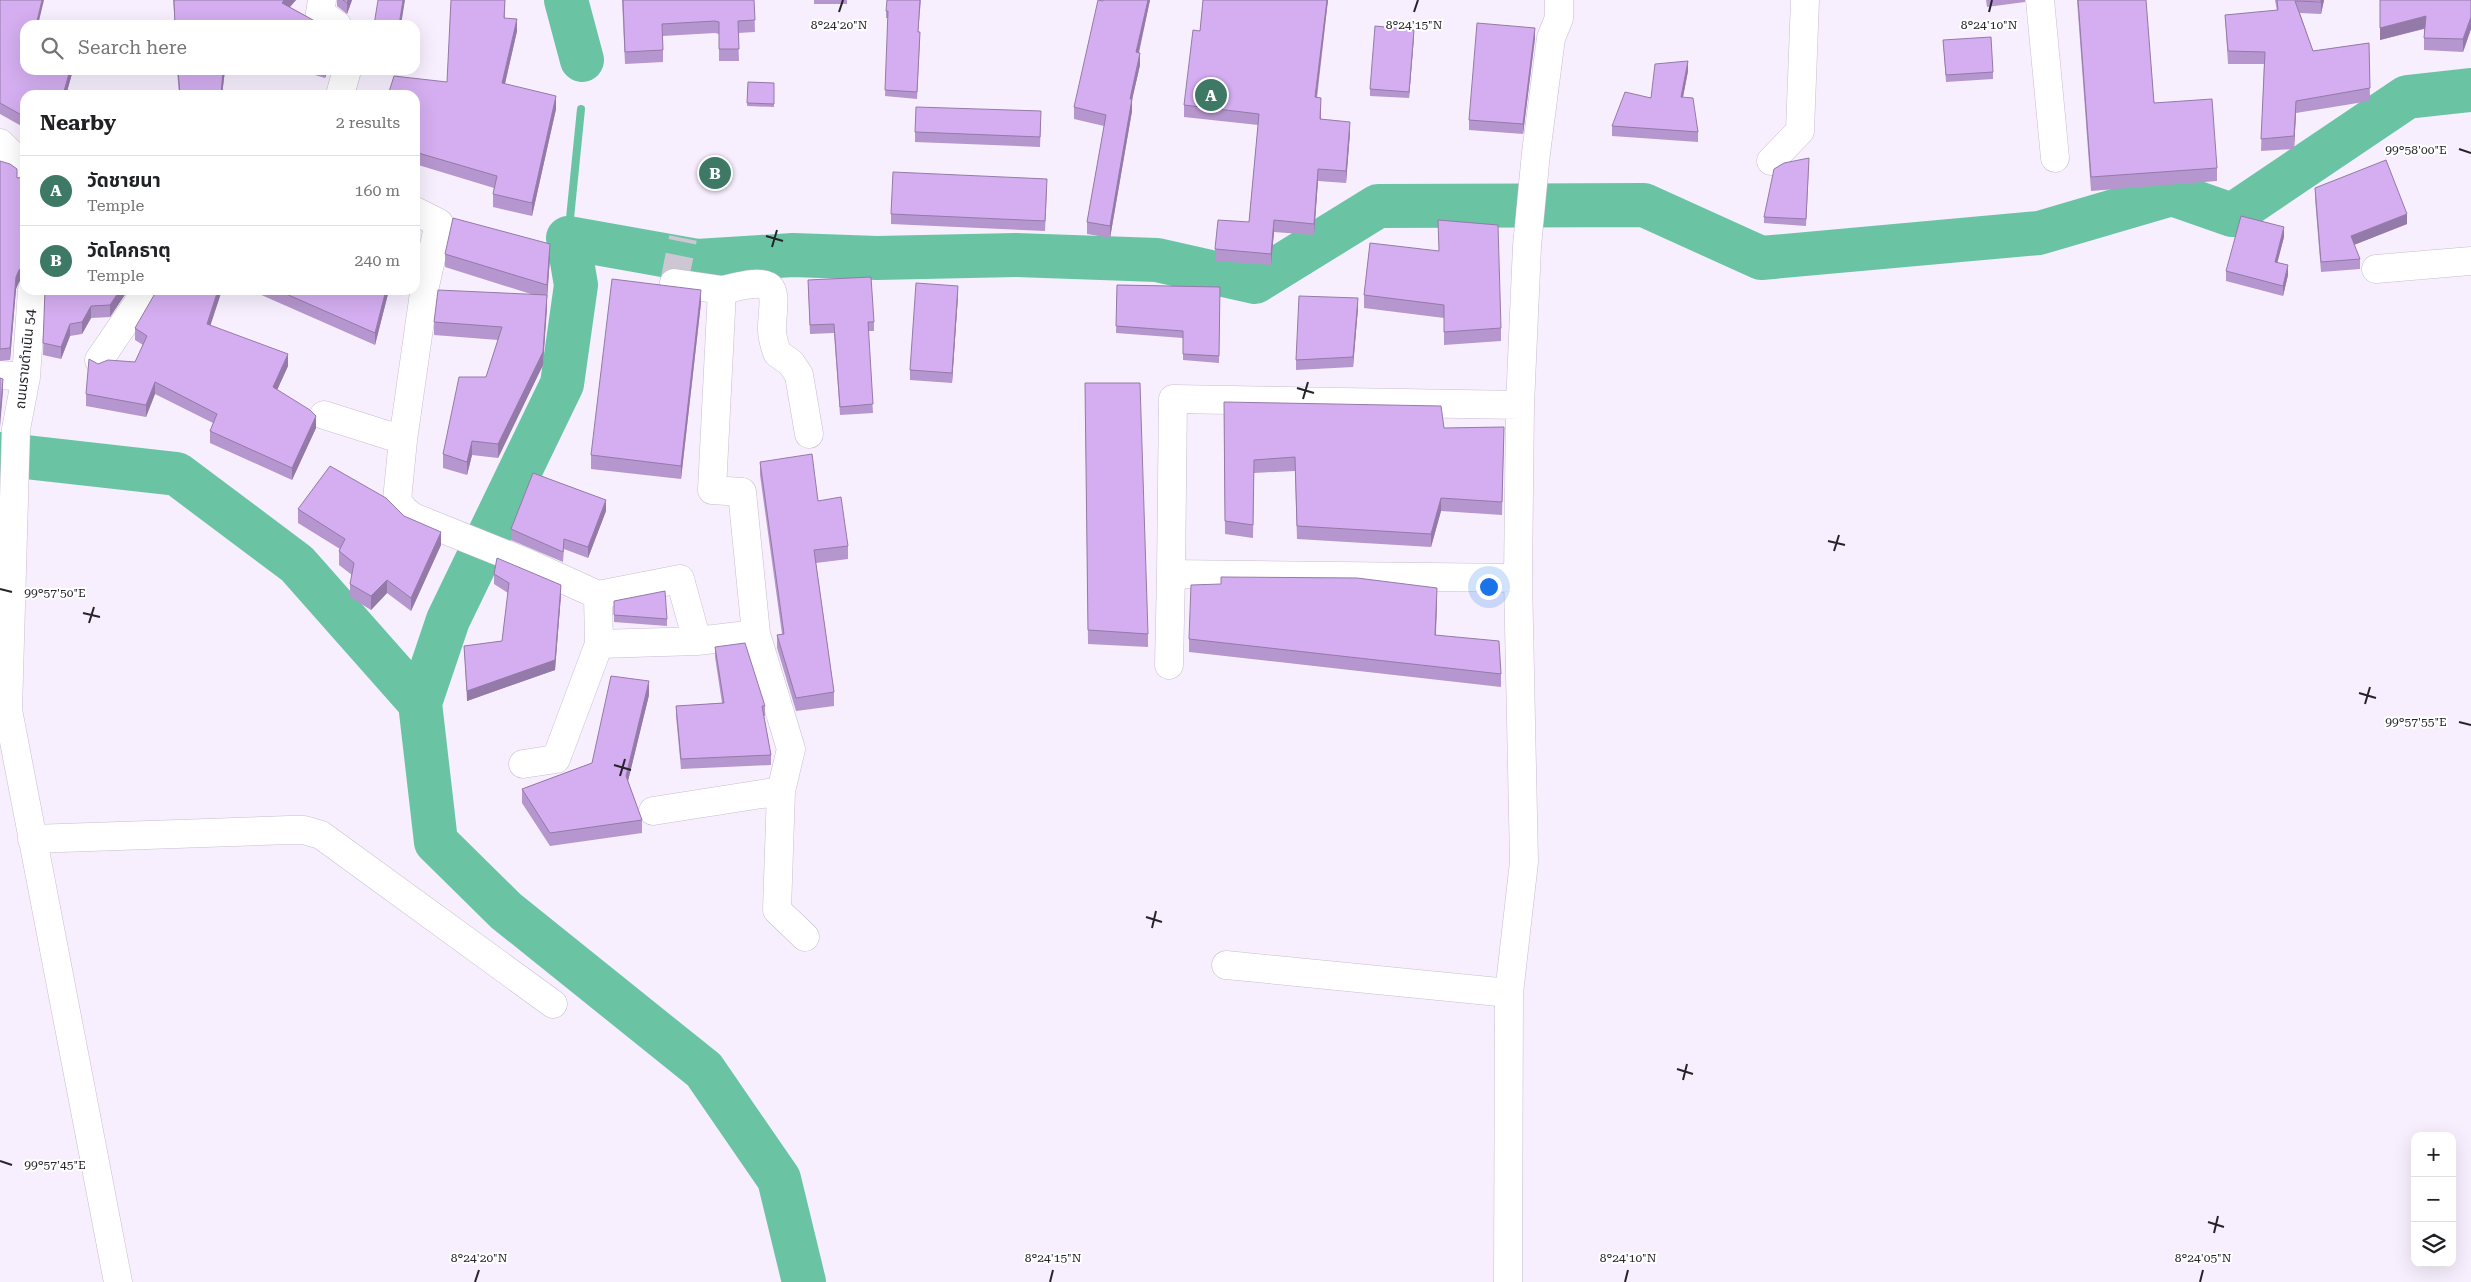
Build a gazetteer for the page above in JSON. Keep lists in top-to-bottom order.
{
  "streets": {
    "street": ["ถนนราขดำเนิน 54"]
  },
  "page": {
    "search": "Search here",
    "pins": ["A", "B"],
    "heading": ["Nearby", "2 results"],
    "list": [
      {
        "mark": "A",
        "name": "วัดชายนา",
        "note": "Temple",
        "value": "160 m"
      },
      {
        "mark": "B",
        "name": "วัดโคกธาตุ",
        "note": "Temple",
        "value": "240 m"
      }
    ],
    "map_buttons": ["+", "−"]
  },
  "coordinates": [
    "8°24'20\"N",
    "8°24'15\"N",
    "8°24'10\"N",
    "99°58'00\"E",
    "99°57'50\"E",
    "99°57'55\"E",
    "99°57'45\"E",
    "8°24'05\"N"
  ]
}
